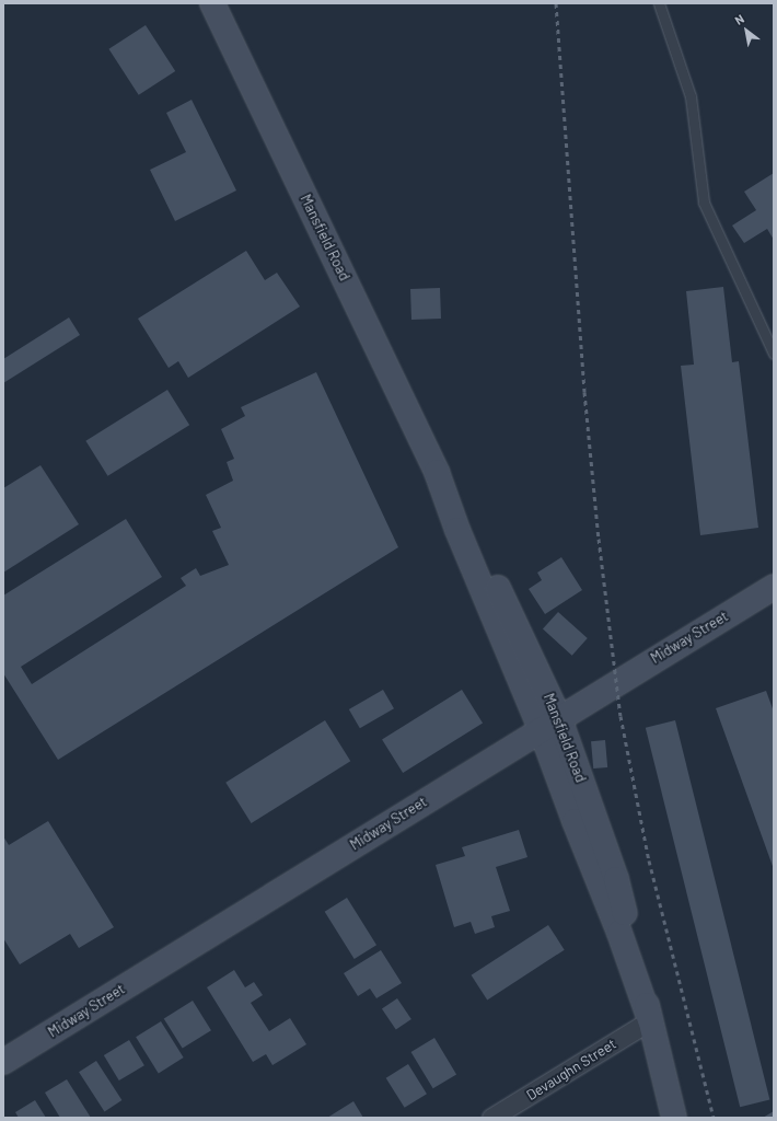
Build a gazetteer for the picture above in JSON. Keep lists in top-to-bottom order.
{
  "streets": {
    "main road": ["Mansfield Road", "Midway Street"],
    "street": ["Devaughn Street"]
  },
  "crossings": [
    ["Mansfield Road", "Midway Street"],
    ["Mansfield Road", "Devaughn Street"]
  ],
  "north": "top left"
}
